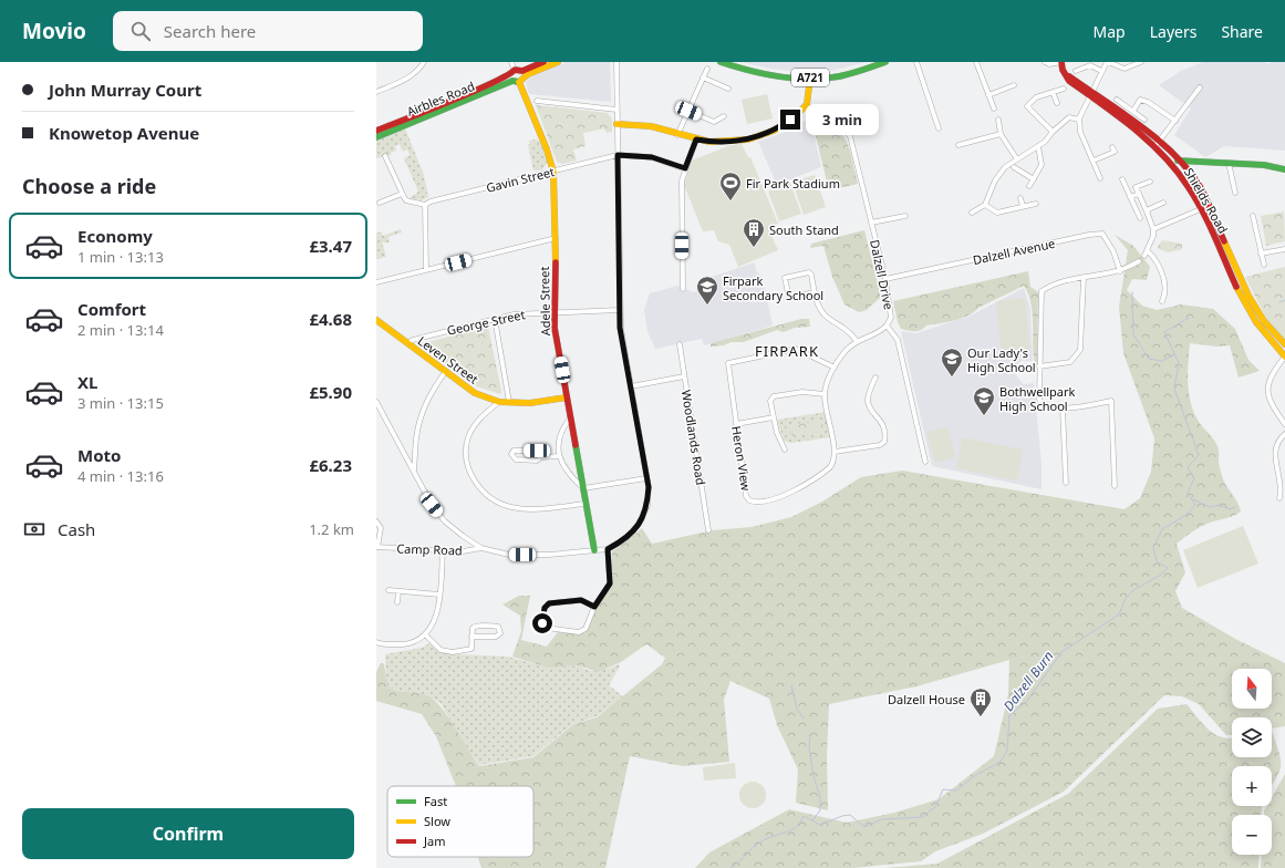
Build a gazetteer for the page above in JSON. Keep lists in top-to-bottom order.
{
  "streets": {
    "main road": [
      "A721",
      "Airbles Road",
      "Shields Road",
      "Adele Street",
      "Leven Street"
    ],
    "street": [
      "Gavin Street",
      "Dalzell Avenue",
      "Dalzell Drive",
      "George Street",
      "Woodlands Road",
      "Heron View",
      "Camp Road"
    ]
  },
  "crossings": [
    ["Airbles Road", "Adele Street"],
    ["Gavin Street", "Adele Street"],
    ["Dalzell Avenue", "Dalzell Drive"],
    ["Adele Street", "George Street"],
    ["Adele Street", "Leven Street"],
    ["George Street", "Leven Street"]
  ],
  "districts": ["FIRPARK"],
  "water": ["Dalzell Burn"],
  "places": {
    "sports": ["Fir Park Stadium"],
    "building": ["South Stand", "Dalzell House"],
    "school or university": ["Firpark Secondary School", "Our Lady's High School", "Bothwellpark High School"]
  },
  "legend": ["Fast", "Slow", "Jam"],
  "north": "top",
  "page": {
    "header": "Movio",
    "search": "Search here",
    "nav": ["Map", "Layers", "Share"],
    "banner": ["John Murray Court", "Knowetop Avenue"],
    "bubble": "3 min",
    "heading": "Choose a ride",
    "list": [
      {
        "name": "Economy",
        "note": "1 min · 13:13",
        "value": "£3.47"
      },
      {
        "name": "Comfort",
        "note": "2 min · 13:14",
        "value": "£4.68"
      },
      {
        "name": "XL",
        "note": "3 min · 13:15",
        "value": "£5.90"
      },
      {
        "name": "Moto",
        "note": "4 min · 13:16",
        "value": "£6.23"
      }
    ],
    "pay": ["Cash", "1.2 km"],
    "map_buttons": ["+", "−"],
    "buttons": "Confirm"
  }
}
